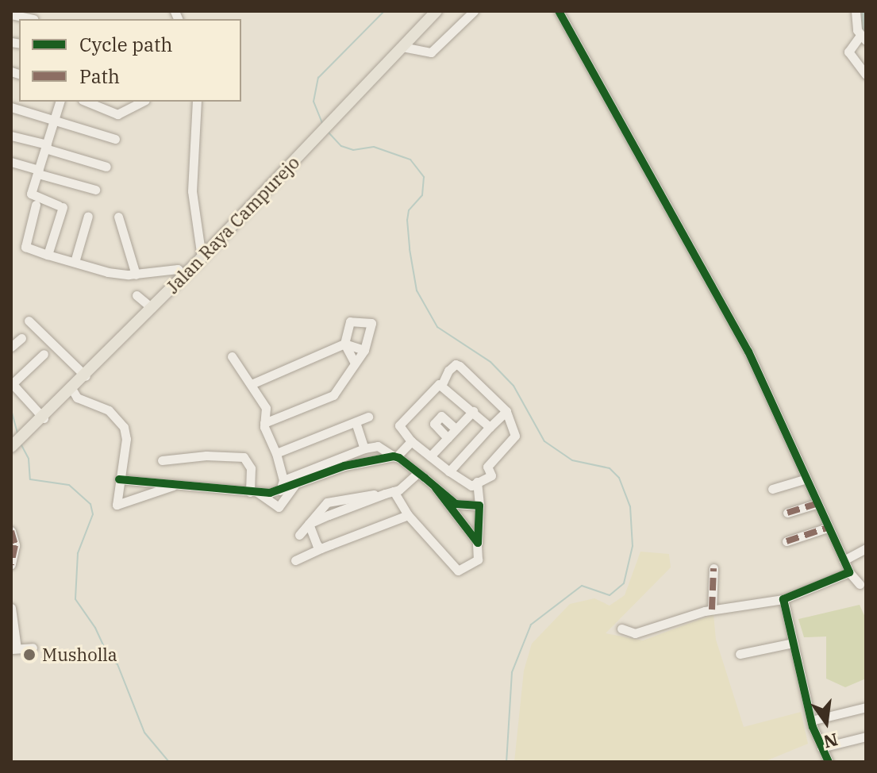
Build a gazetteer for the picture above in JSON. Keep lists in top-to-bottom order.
{
  "streets": {
    "main road": ["Jalan Raya Campurejo"]
  },
  "places": ["Musholla"],
  "legend": ["Cycle path", "Path"],
  "north": "bottom"
}
